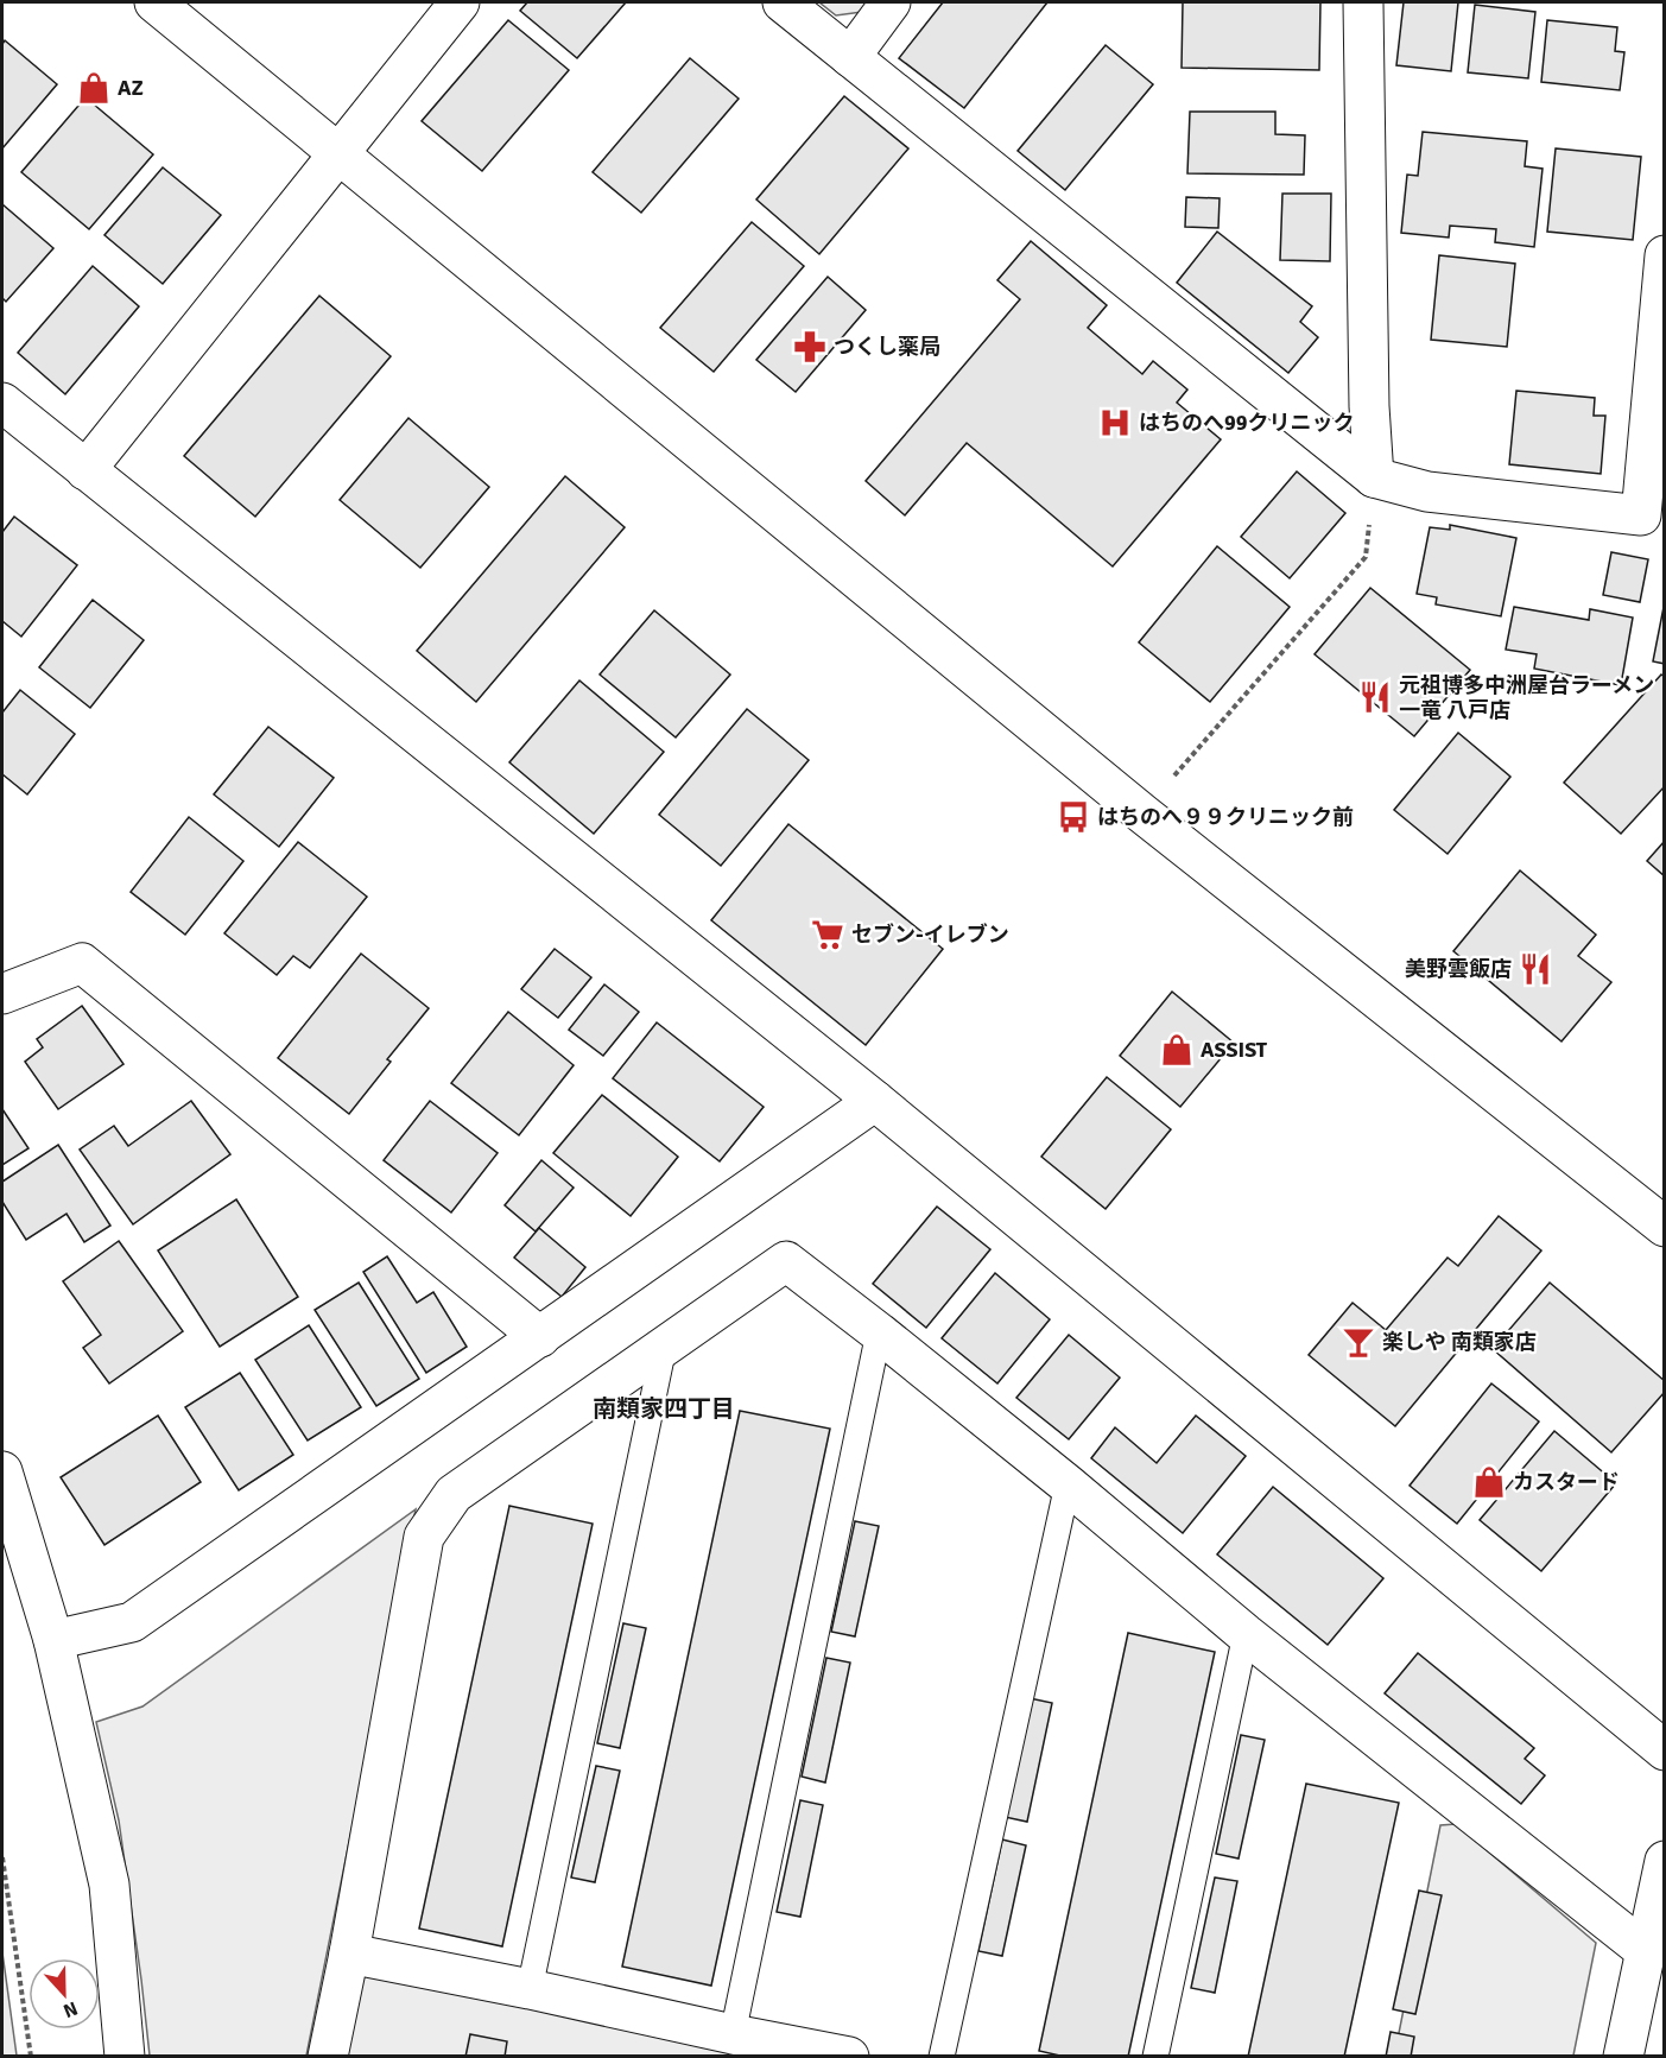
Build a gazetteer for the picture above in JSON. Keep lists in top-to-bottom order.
{
  "districts": ["南類家四丁目"],
  "places": {
    "shop": ["AZ", "ASSIST", "カスタード"],
    "pharmacy": ["つくし薬局"],
    "hospital": ["はちのへ99クリニック"],
    "restaurant": ["元祖博多中洲屋台ラーメン 一竜 八戸店", "美野雲飯店"],
    "bus stop": ["はちのへ９９クリニック前"],
    "supermarket": ["セブン-イレブン"],
    "bar": ["楽しや 南類家店"]
  },
  "north": "bottom"
}
